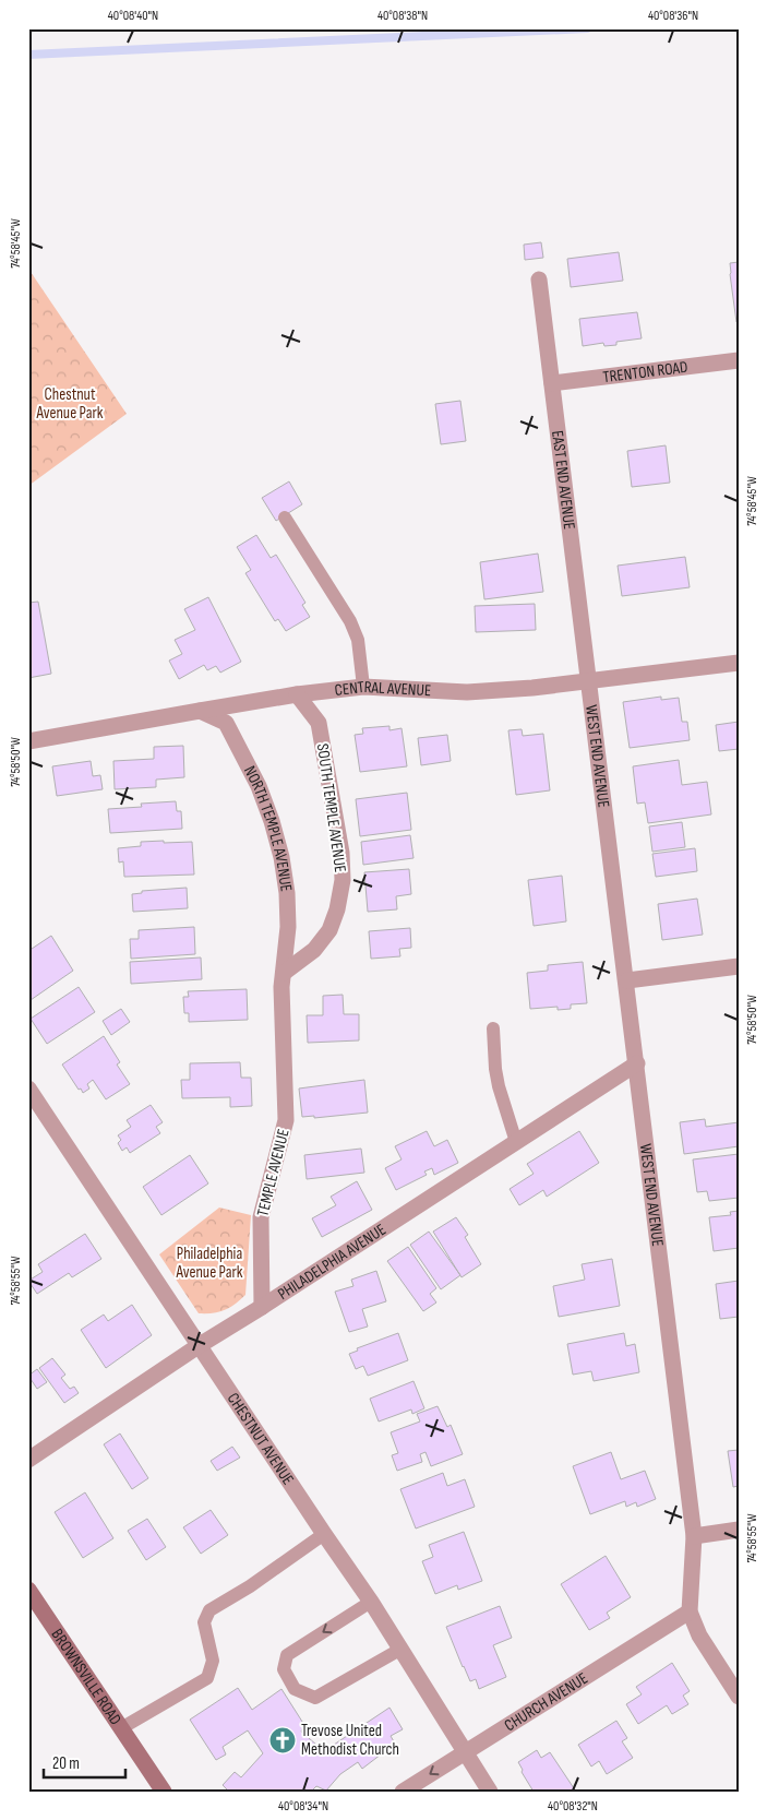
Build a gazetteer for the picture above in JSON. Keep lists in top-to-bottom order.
{
  "streets": {
    "street": [
      "TRENTON ROAD",
      "EAST END AVENUE",
      "CENTRAL AVENUE",
      "WEST END AVENUE",
      "SOUTH TEMPLE AVENUE",
      "NORTH TEMPLE AVENUE",
      "TEMPLE AVENUE",
      "PHILADELPHIA AVENUE",
      "CHESTNUT AVENUE",
      "BROWNSVILLE ROAD",
      "CHURCH AVENUE"
    ]
  },
  "crossings": [
    ["TRENTON ROAD", "EAST END AVENUE"],
    ["EAST END AVENUE", "CENTRAL AVENUE"],
    ["EAST END AVENUE", "WEST END AVENUE"],
    ["CENTRAL AVENUE", "WEST END AVENUE"],
    ["CENTRAL AVENUE", "SOUTH TEMPLE AVENUE"],
    ["CENTRAL AVENUE", "NORTH TEMPLE AVENUE"],
    ["WEST END AVENUE", "PHILADELPHIA AVENUE"],
    ["WEST END AVENUE", "CHURCH AVENUE"],
    ["SOUTH TEMPLE AVENUE", "NORTH TEMPLE AVENUE"],
    ["SOUTH TEMPLE AVENUE", "TEMPLE AVENUE"],
    ["NORTH TEMPLE AVENUE", "TEMPLE AVENUE"],
    ["TEMPLE AVENUE", "PHILADELPHIA AVENUE"],
    ["PHILADELPHIA AVENUE", "CHESTNUT AVENUE"],
    ["CHESTNUT AVENUE", "CHURCH AVENUE"]
  ],
  "parks": ["Chestnut Avenue Park", "Philadelphia Avenue Park"],
  "places": {
    "church": ["Trevose United Methodist Church"]
  },
  "scale_bar": "20 m",
  "coordinates": [
    "40°08'40\"N",
    "40°08'38\"N",
    "40°08'36\"N",
    "74°58'45\"W",
    "74°58'50\"W",
    "74°58'55\"W",
    "40°08'34\"N",
    "40°08'32\"N"
  ]
}
